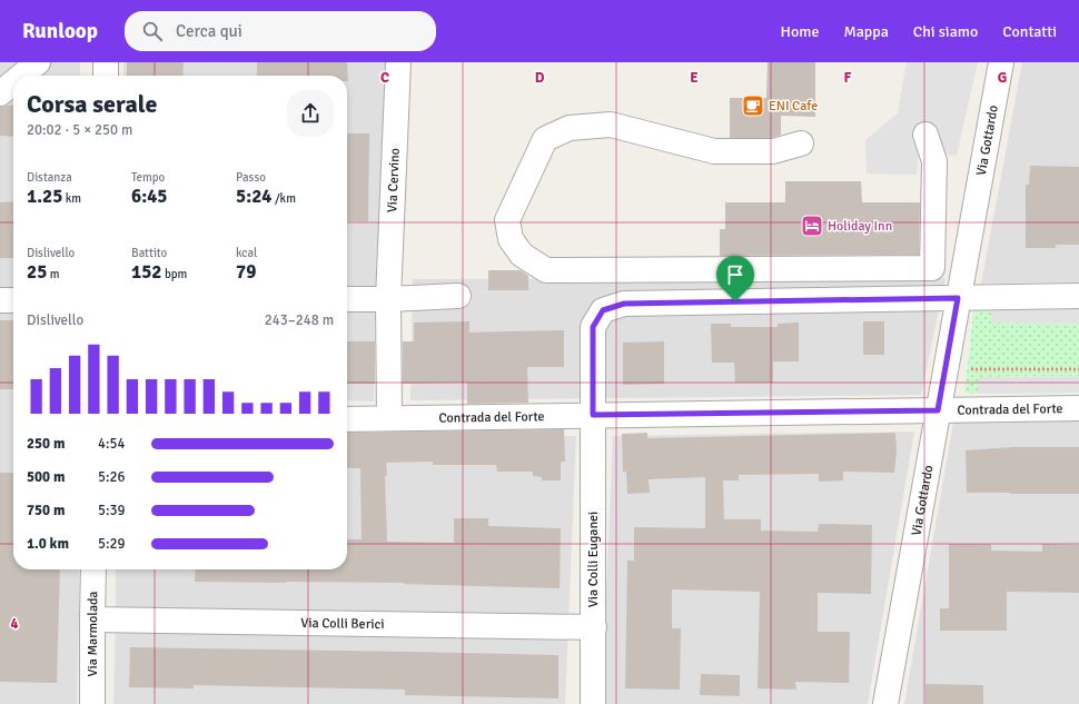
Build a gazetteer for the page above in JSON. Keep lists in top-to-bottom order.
{
  "streets": {
    "street": [
      "Via Gottardo",
      "Via Cervino",
      "Contrada del Forte",
      "Via Colli Euganei",
      "Via Colli Berici",
      "Via Marmolada"
    ]
  },
  "crossings": [
    ["Via Gottardo", "Contrada del Forte"],
    ["Contrada del Forte", "Via Colli Euganei"],
    ["Via Colli Euganei", "Via Colli Berici"],
    ["Via Colli Berici", "Via Marmolada"]
  ],
  "places": {
    "cafe": ["ENI Cafe"],
    "hotel": ["Holiday Inn"]
  },
  "page": {
    "header": "Runloop",
    "search": "Cerca qui",
    "nav": [
      "Home",
      "Mappa",
      "Chi siamo",
      "Contatti"
    ],
    "heading": ["Corsa serale", "20:02 · 5 × 250 m"],
    "stats": [
      ["Distanza", "1.25 km"],
      ["Tempo", "6:45"],
      ["Passo", "5:24 /km"],
      ["Dislivello", "25 m"],
      ["Battito", "152 bpm"],
      ["kcal", "79"]
    ],
    "chart": ["Dislivello", "243–248 m"],
    "list": [
      {
        "name": "250 m",
        "note": "4:54"
      },
      {
        "name": "500 m",
        "note": "5:26"
      },
      {
        "name": "750 m",
        "note": "5:39"
      },
      {
        "name": "1.0 km",
        "note": "5:29"
      }
    ]
  },
  "grid": {
    "columns": [
      "C",
      "D",
      "E",
      "F",
      "G"
    ],
    "rows": ["4"]
  }
}
